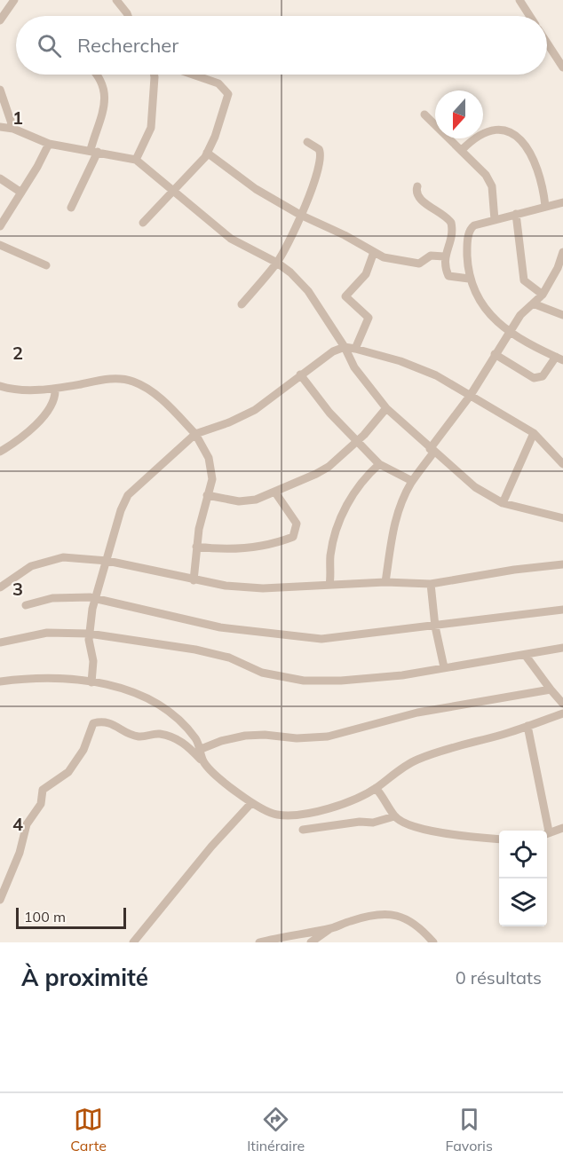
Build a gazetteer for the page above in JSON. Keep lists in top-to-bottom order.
{
  "scale_bar": "100 m",
  "north": "bottom",
  "page": {
    "search": "Rechercher",
    "scale": "100 m",
    "heading": ["À proximité", "0 résultats"],
    "nav": ["Carte", "Itinéraire", "Favoris"]
  },
  "grid": {
    "rows": [
      "1",
      "2",
      "3",
      "4"
    ]
  }
}
